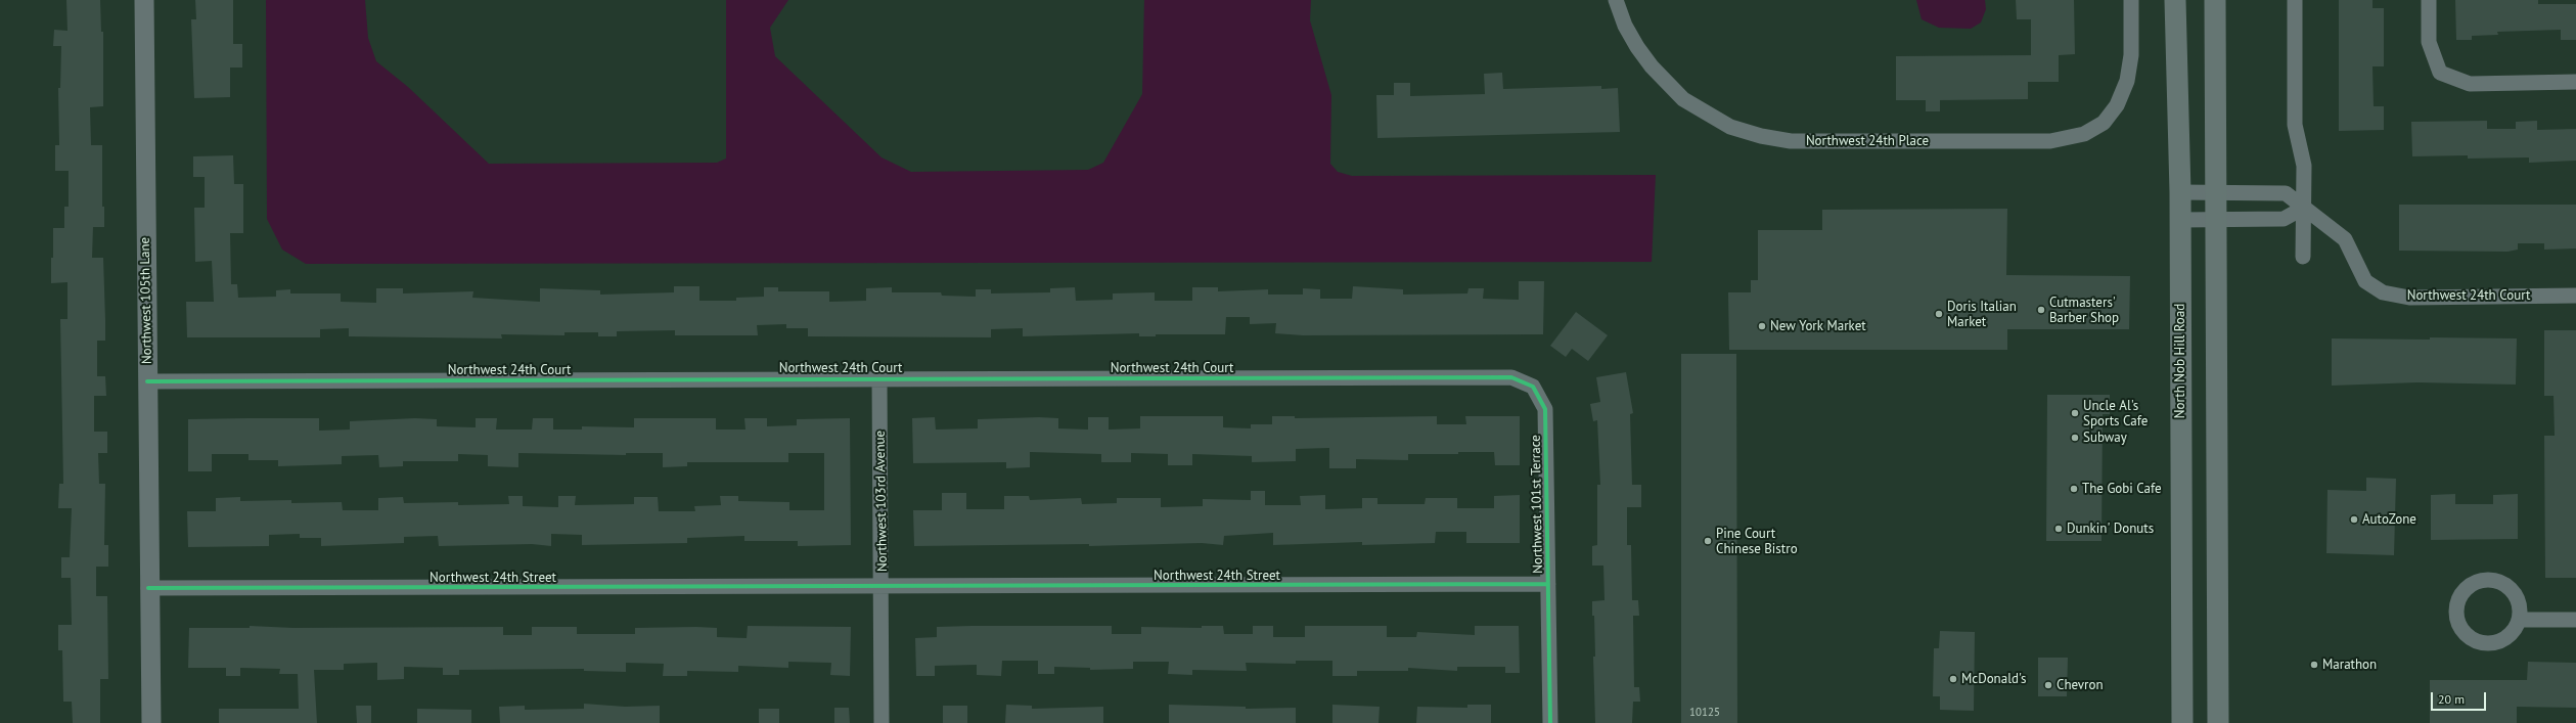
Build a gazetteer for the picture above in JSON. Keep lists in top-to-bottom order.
{
  "streets": {
    "main road": ["North Nob Hill Road"],
    "street": [
      "Northwest 24th Place",
      "Northwest 24th Court",
      "Northwest 105th Lane",
      "Northwest 103rd Avenue",
      "Northwest 101st Terrace",
      "Northwest 24th Street"
    ]
  },
  "crossings": [
    ["Northwest 24th Court", "Northwest 105th Lane"],
    ["Northwest 24th Court", "North Nob Hill Road"],
    ["Northwest 24th Court", "Northwest 103rd Avenue"],
    ["Northwest 24th Court", "Northwest 101st Terrace"],
    ["Northwest 105th Lane", "Northwest 24th Street"],
    ["Northwest 103rd Avenue", "Northwest 24th Street"],
    ["Northwest 101st Terrace", "Northwest 24th Street"]
  ],
  "places": [
    "Cutmasters' Barber Shop",
    "Doris Italian Market",
    "New York Market",
    "Uncle Al's Sports Cafe",
    "Subway",
    "The Gobi Cafe",
    "AutoZone",
    "Dunkin' Donuts",
    "Pine Court Chinese Bistro",
    "Marathon",
    "McDonald's",
    "Chevron"
  ],
  "house_numbers": ["10125"],
  "scale_bar": "20 m"
}
